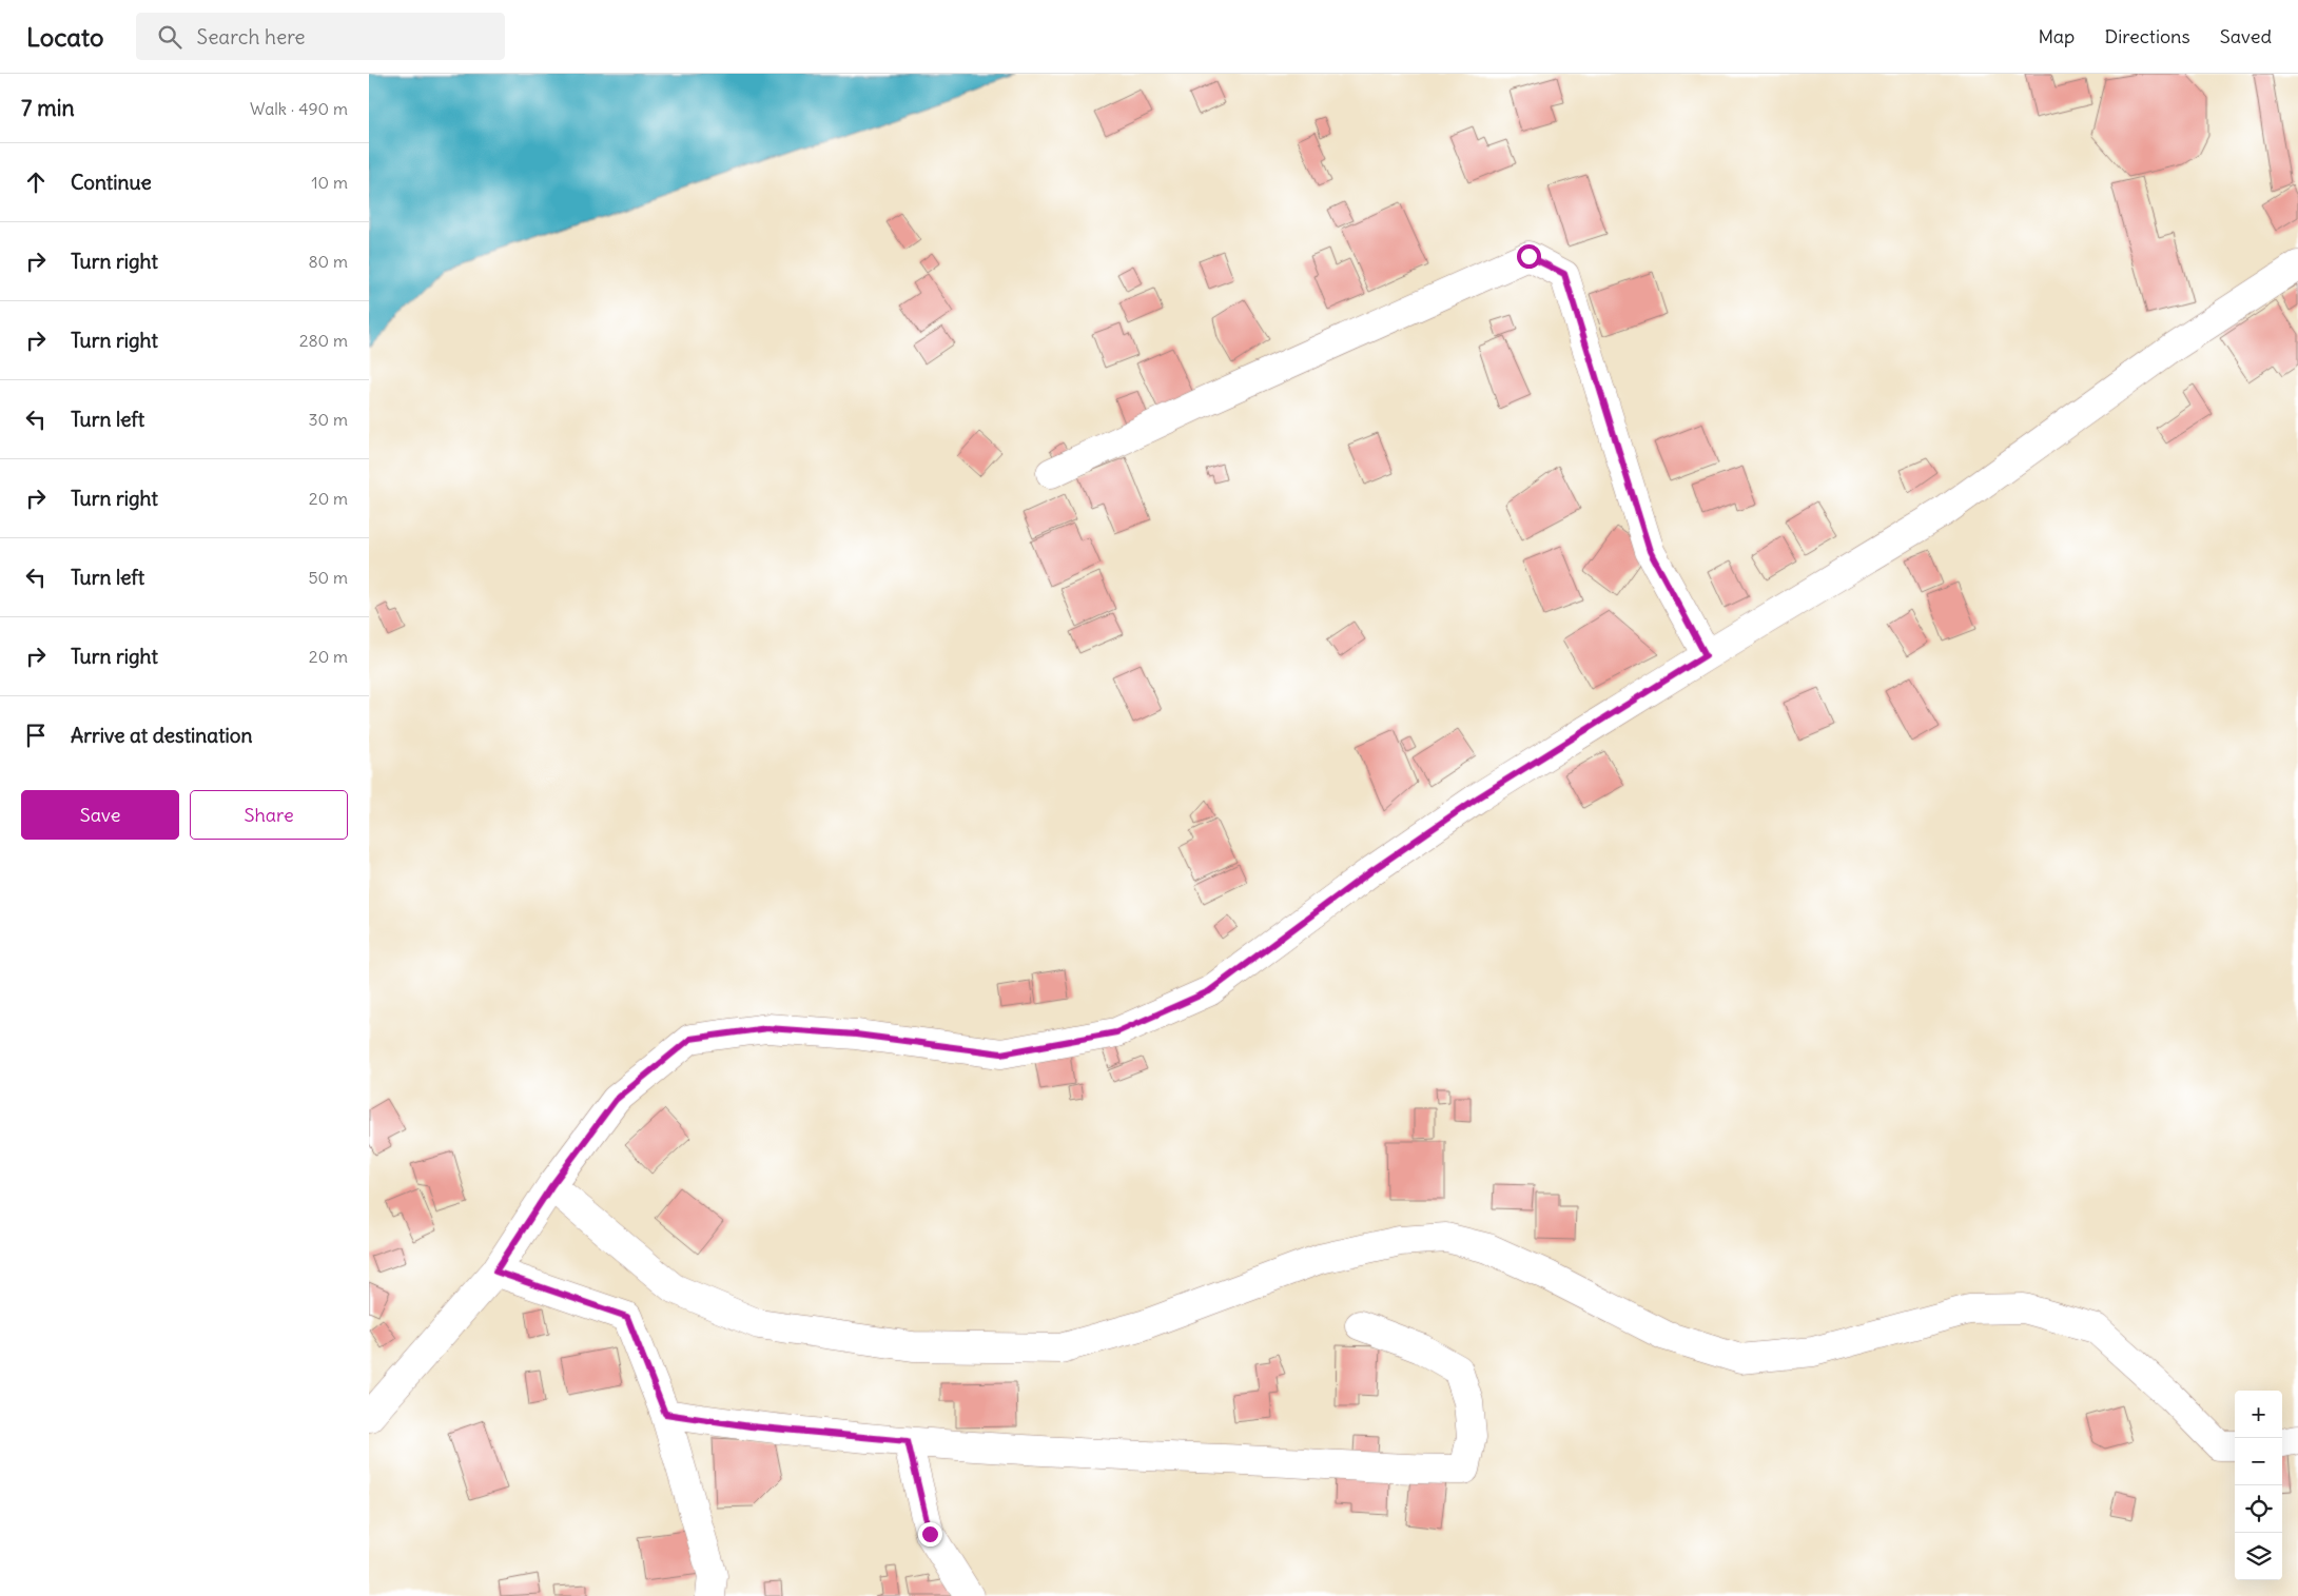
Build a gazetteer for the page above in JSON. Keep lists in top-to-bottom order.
{
  "page": {
    "header": "Locato",
    "search": "Search here",
    "nav": ["Map", "Directions", "Saved"],
    "heading": ["7 min", "Walk · 490 m"],
    "list": [
      ["Continue", "10 m"],
      ["Turn right", "80 m"],
      ["Turn right", "280 m"],
      ["Turn left", "30 m"],
      ["Turn right", "20 m"],
      ["Turn left", "50 m"],
      ["Turn right", "20 m"],
      "Arrive at destination"
    ],
    "buttons": ["Save", "Share"],
    "map_buttons": ["+", "−"]
  }
}
